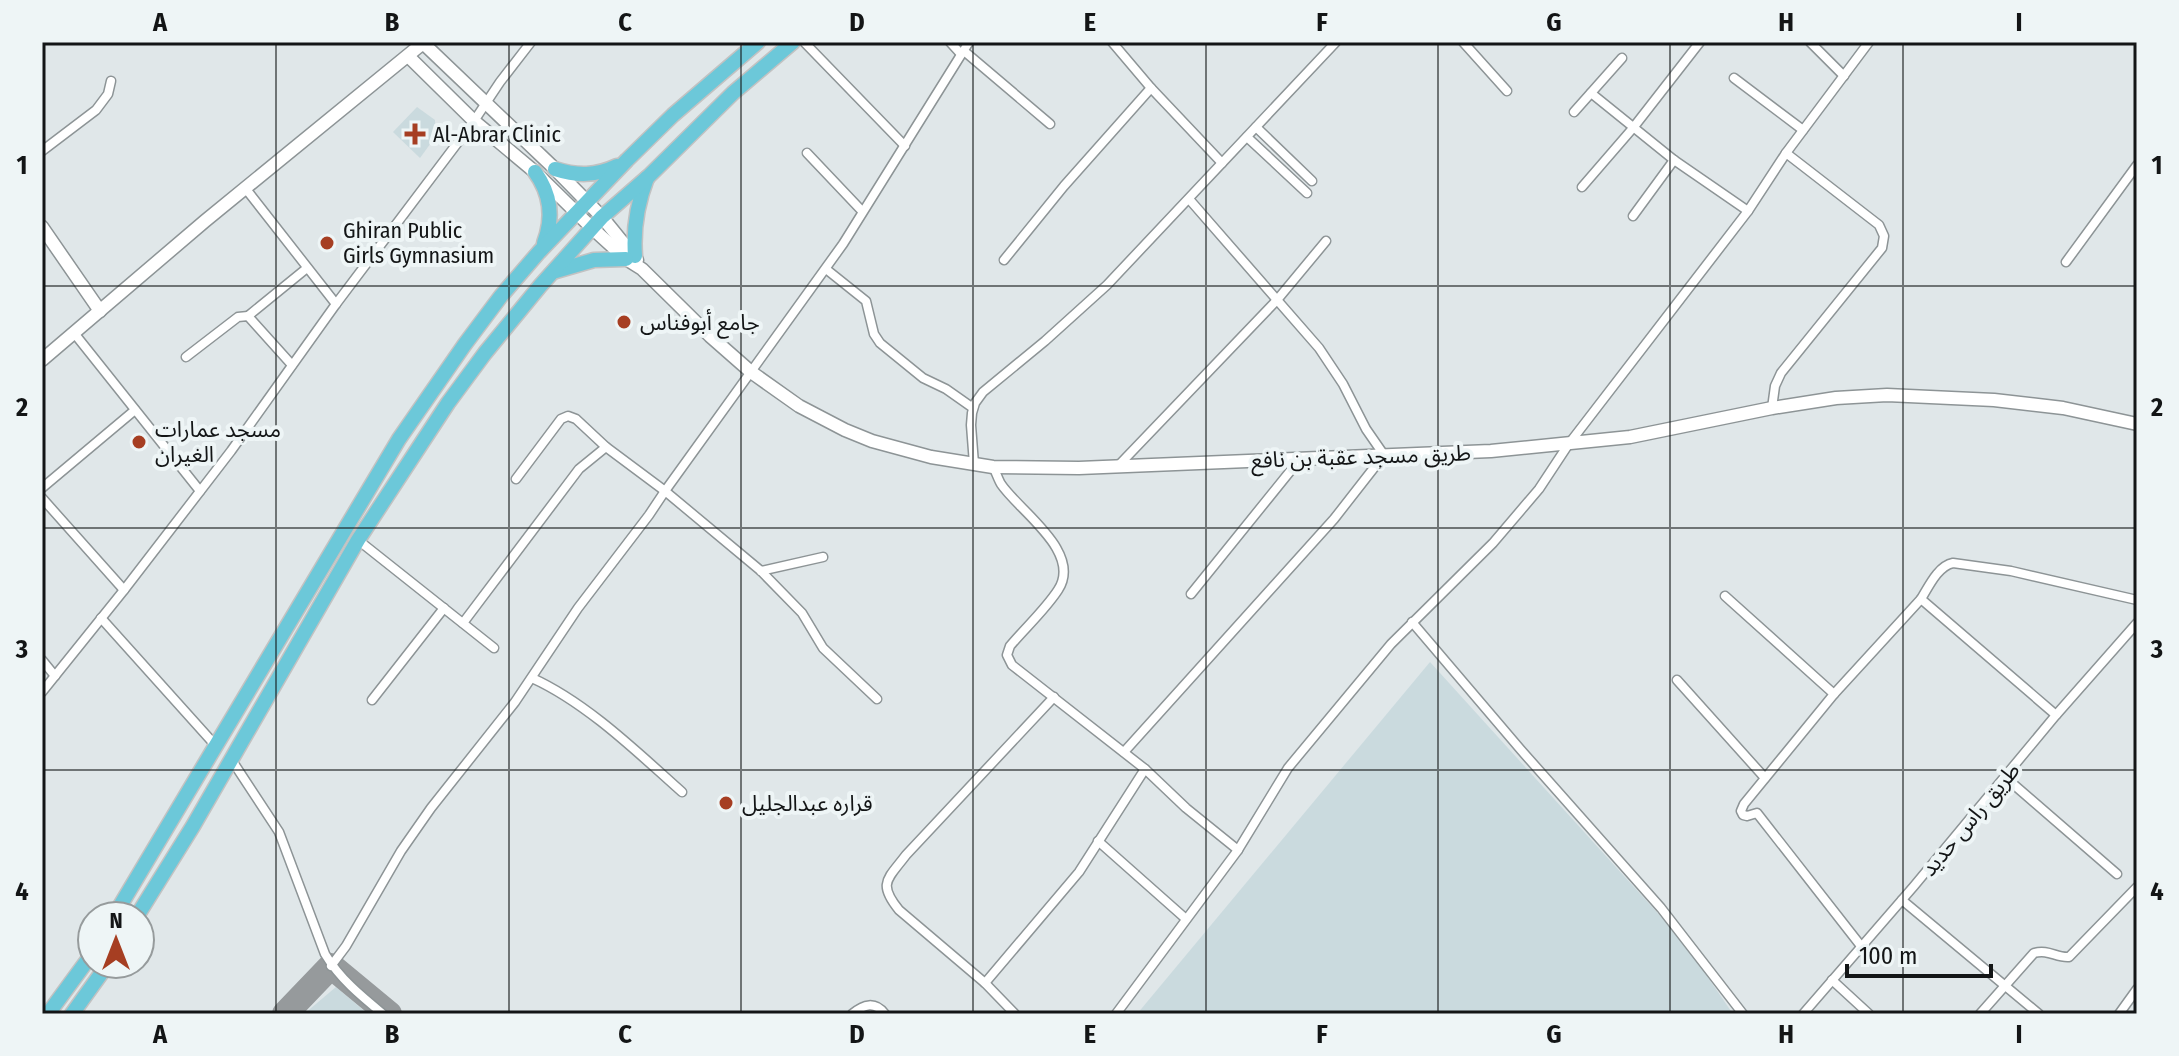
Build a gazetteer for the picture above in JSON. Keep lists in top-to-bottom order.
{
  "streets": {
    "street": ["طريق مسجد عقبة بن نافع", "طريق راس حديد"]
  },
  "places": {
    "health": ["Al-Abrar Clinic"],
    "other": [
      "Ghiran Public Girls Gymnasium",
      "جامع أبوفناس",
      "مسجد عمارات الغيران",
      "قراره عبدالجليل"
    ]
  },
  "scale_bar": "100 m",
  "north": "top",
  "grid": {
    "columns": [
      "A",
      "B",
      "C",
      "D",
      "E",
      "F",
      "G",
      "H",
      "I"
    ],
    "rows": [
      "1",
      "2",
      "3",
      "4"
    ]
  }
}
